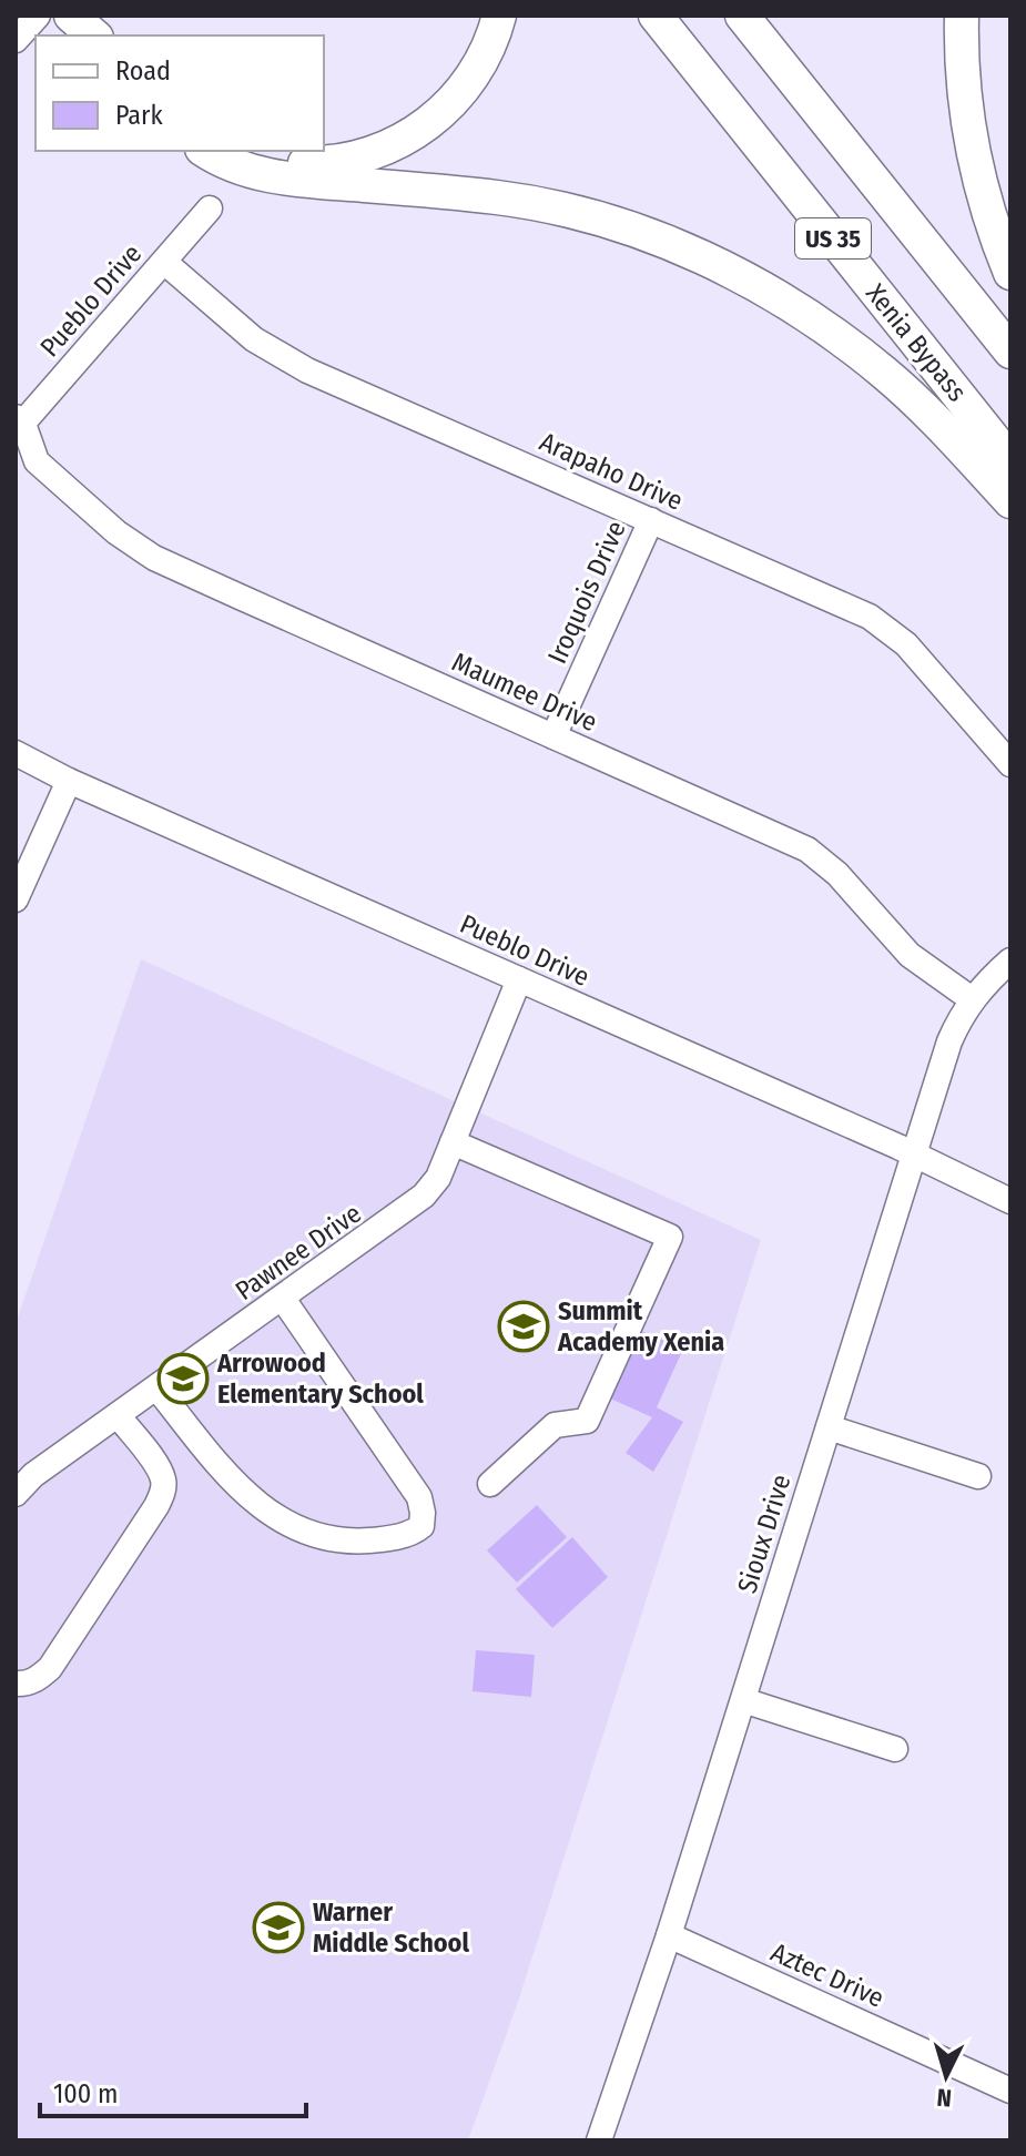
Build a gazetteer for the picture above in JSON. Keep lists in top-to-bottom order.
{
  "streets": {
    "highway": ["US 35", "Xenia Bypass"],
    "street": [
      "Pueblo Drive",
      "Arapaho Drive",
      "Iroquois Drive",
      "Maumee Drive",
      "Pawnee Drive",
      "Sioux Drive",
      "Aztec Drive"
    ]
  },
  "crossings": [
    ["Pueblo Drive", "Arapaho Drive"],
    ["Pueblo Drive", "Maumee Drive"],
    ["Pueblo Drive", "Pawnee Drive"],
    ["Pueblo Drive", "Sioux Drive"],
    ["Arapaho Drive", "Iroquois Drive"],
    ["Iroquois Drive", "Maumee Drive"],
    ["Maumee Drive", "Sioux Drive"],
    ["Sioux Drive", "Aztec Drive"]
  ],
  "places": {
    "school or university": ["Summit Academy Xenia", "Arrowood Elementary School", "Warner Middle School"]
  },
  "legend": ["Road", "Park"],
  "scale_bar": "100 m",
  "north": "bottom"
}
